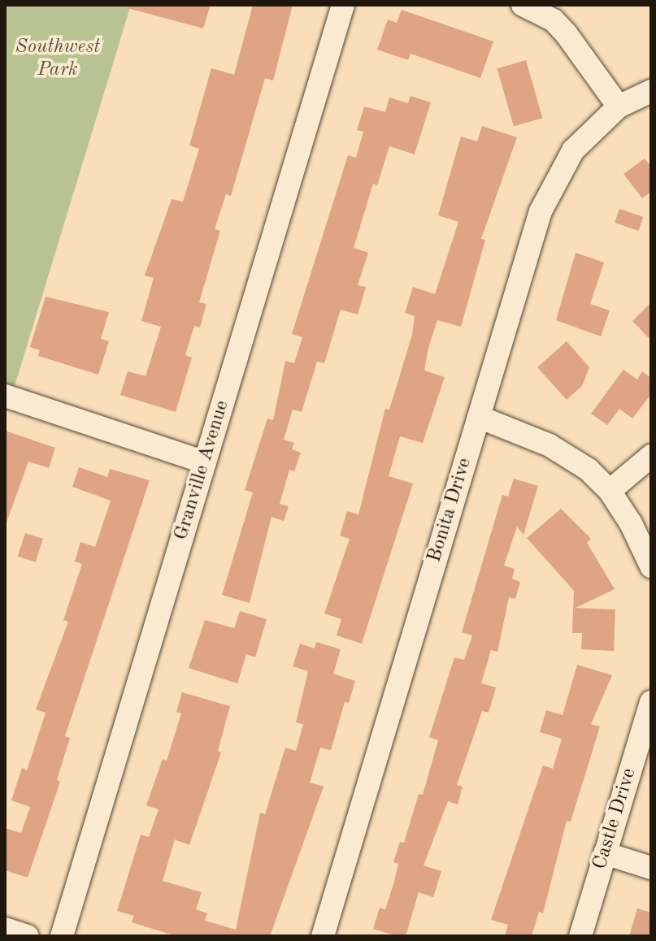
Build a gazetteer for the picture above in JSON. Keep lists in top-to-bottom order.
{
  "streets": {
    "street": ["Granville Avenue", "Bonita Drive", "Castle Drive"]
  },
  "parks": ["Southwest Park"]
}
